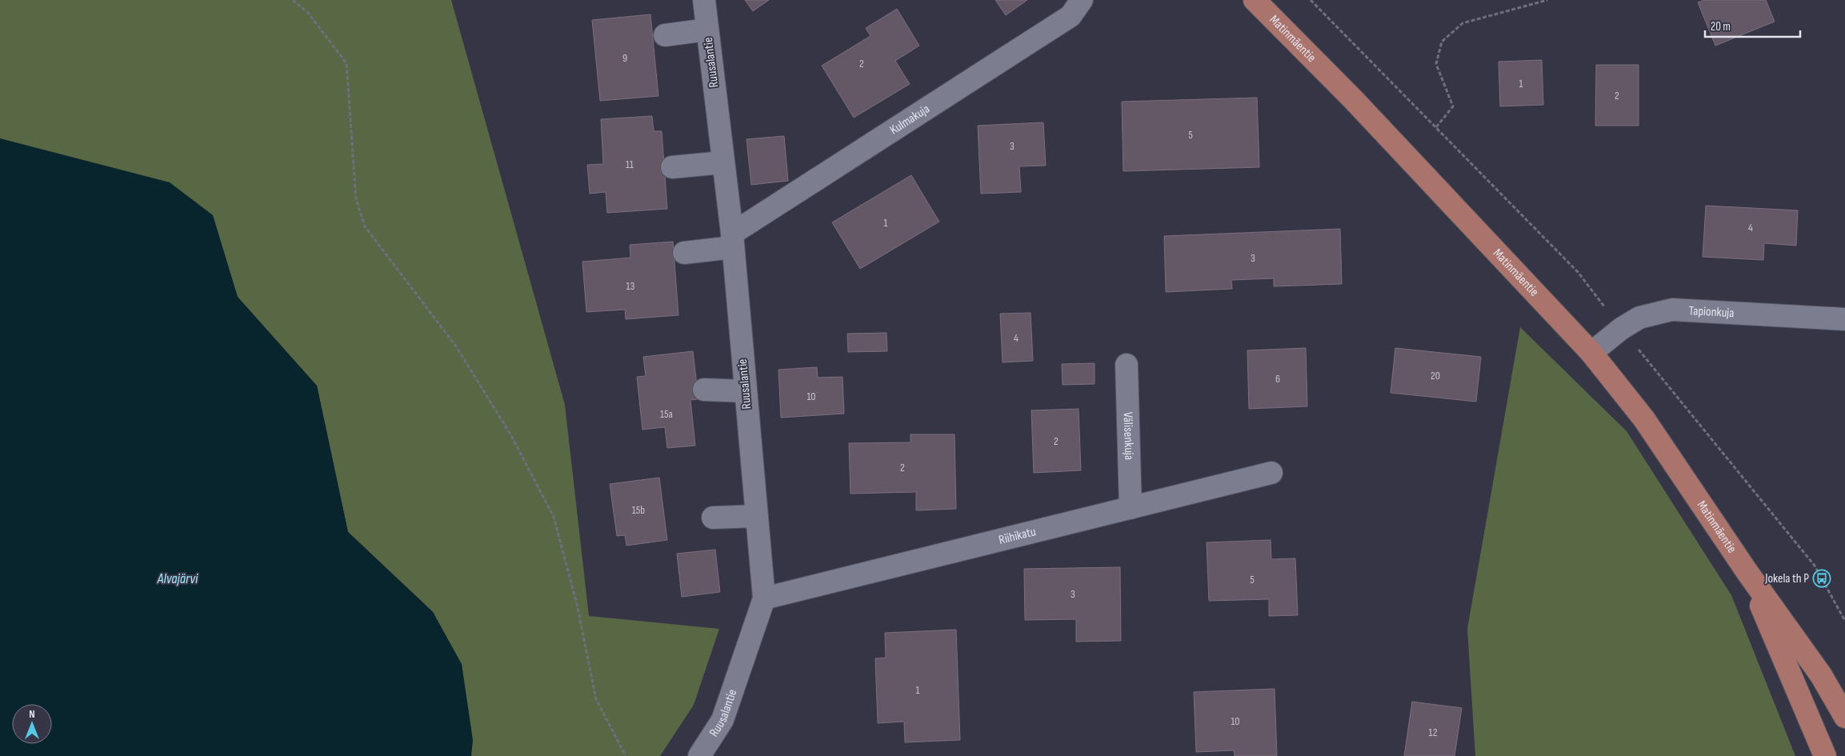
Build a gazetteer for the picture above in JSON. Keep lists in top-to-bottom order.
{
  "streets": {
    "main road": ["Matinmäentie"],
    "street": [
      "Ruusalantie",
      "Kulmakuja",
      "Tapionkuja",
      "Välisenkuja",
      "Riihikatu"
    ]
  },
  "crossings": [
    ["Matinmäentie", "Tapionkuja"],
    ["Ruusalantie", "Kulmakuja"],
    ["Ruusalantie", "Riihikatu"],
    ["Välisenkuja", "Riihikatu"]
  ],
  "water": ["Alvajärvi"],
  "places": {
    "bus stop": ["Jokela th P"]
  },
  "house_numbers": [
    "9",
    "2",
    "1",
    "2",
    "5",
    "3",
    "11",
    "1",
    "4",
    "3",
    "13",
    "4",
    "20",
    "6",
    "10",
    "15a",
    "2",
    "2",
    "15b",
    "5",
    "3",
    "1",
    "10",
    "12"
  ],
  "scale_bar": "20 m",
  "north": "top"
}
